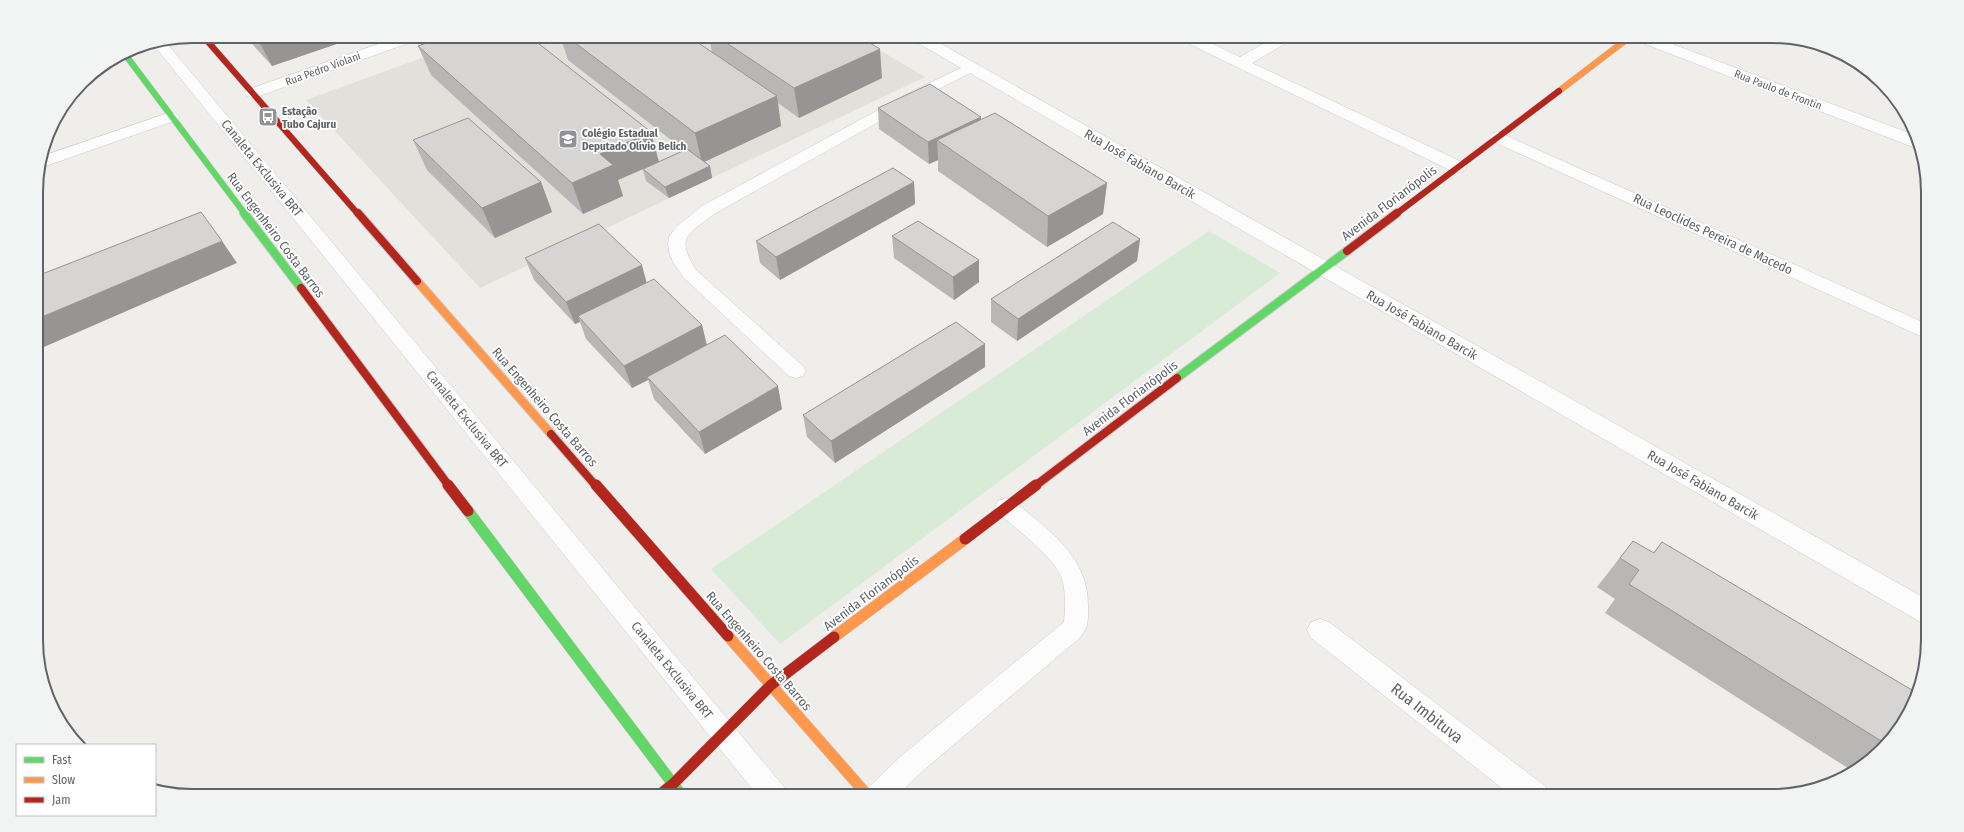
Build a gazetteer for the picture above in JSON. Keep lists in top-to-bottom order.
{
  "streets": {
    "street": [
      "Rua Pedro Violani",
      "Rua Paulo de Frontin",
      "Rua José Fabiano Barcik",
      "Avenida Florianópolis",
      "Rua Leoclides Pereira de Macedo",
      "Rua Engenheiro Costa Barros",
      "Rua Imbituva"
    ],
    "lane": ["Canaleta Exclusiva BRT"]
  },
  "crossings": [
    ["Rua Pedro Violani", "Rua Engenheiro Costa Barros"],
    ["Rua José Fabiano Barcik", "Avenida Florianópolis"],
    ["Canaleta Exclusiva BRT", "Avenida Florianópolis"],
    ["Avenida Florianópolis", "Rua Leoclides Pereira de Macedo"],
    ["Avenida Florianópolis", "Rua Engenheiro Costa Barros"]
  ],
  "places": {
    "bus stop": ["Estação Tubo Cajuru"],
    "school or university": ["Colégio Estadual Deputado Olívio Belich"]
  },
  "legend": ["Fast", "Slow", "Jam"]
}
